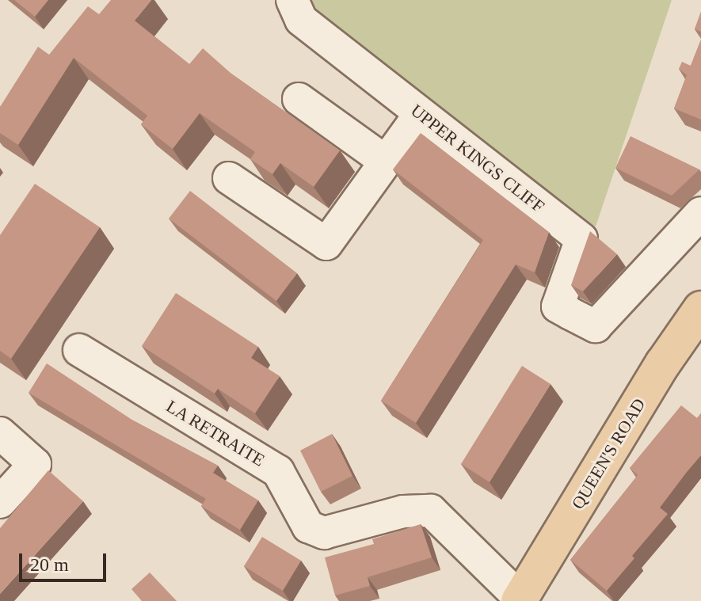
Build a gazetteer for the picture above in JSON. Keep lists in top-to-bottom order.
{
  "streets": {
    "main road": ["QUEEN'S ROAD"],
    "street": ["UPPER KINGS CLIFF", "LA RETRAITE"]
  },
  "crossings": [
    ["LA RETRAITE", "QUEEN'S ROAD"]
  ],
  "scale_bar": "20 m"
}
